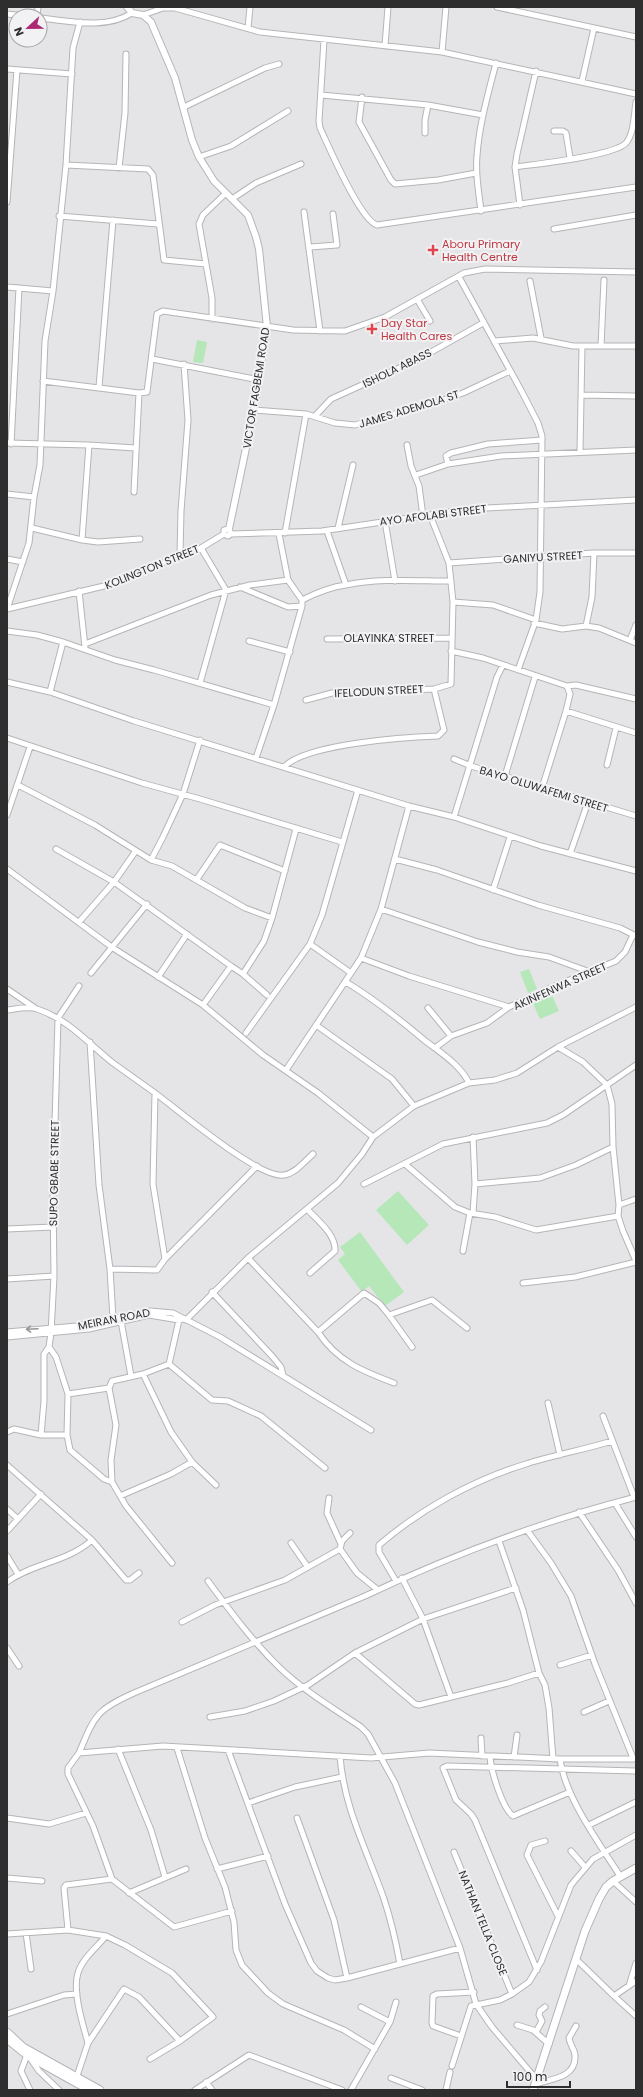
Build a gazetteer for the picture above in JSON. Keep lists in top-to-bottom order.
{
  "streets": {
    "street": [
      "ISHOLA ABASS",
      "VICTOR FAGBEMI ROAD",
      "JAMES ADEMOLA ST",
      "AYO AFOLABI STREET",
      "GANIYU STREET",
      "KOLINGTON STREET",
      "OLAYINKA STREET",
      "IFELODUN STREET",
      "BAYO OLUWAFEMI STREET",
      "AKINFENWA STREET",
      "SUPO GBABE STREET",
      "MEIRAN ROAD",
      "NATHAN TELLA CLOSE"
    ]
  },
  "crossings": [
    ["ISHOLA ABASS", "JAMES ADEMOLA ST"],
    ["VICTOR FAGBEMI ROAD", "JAMES ADEMOLA ST"],
    ["VICTOR FAGBEMI ROAD", "AYO AFOLABI STREET"],
    ["VICTOR FAGBEMI ROAD", "KOLINGTON STREET"],
    ["AYO AFOLABI STREET", "KOLINGTON STREET"],
    ["SUPO GBABE STREET", "MEIRAN ROAD"]
  ],
  "places": {
    "health": ["Aboru Primary Health Centre", "Day Star Health Cares"]
  },
  "scale_bar": "100 m",
  "north": "left"
}
